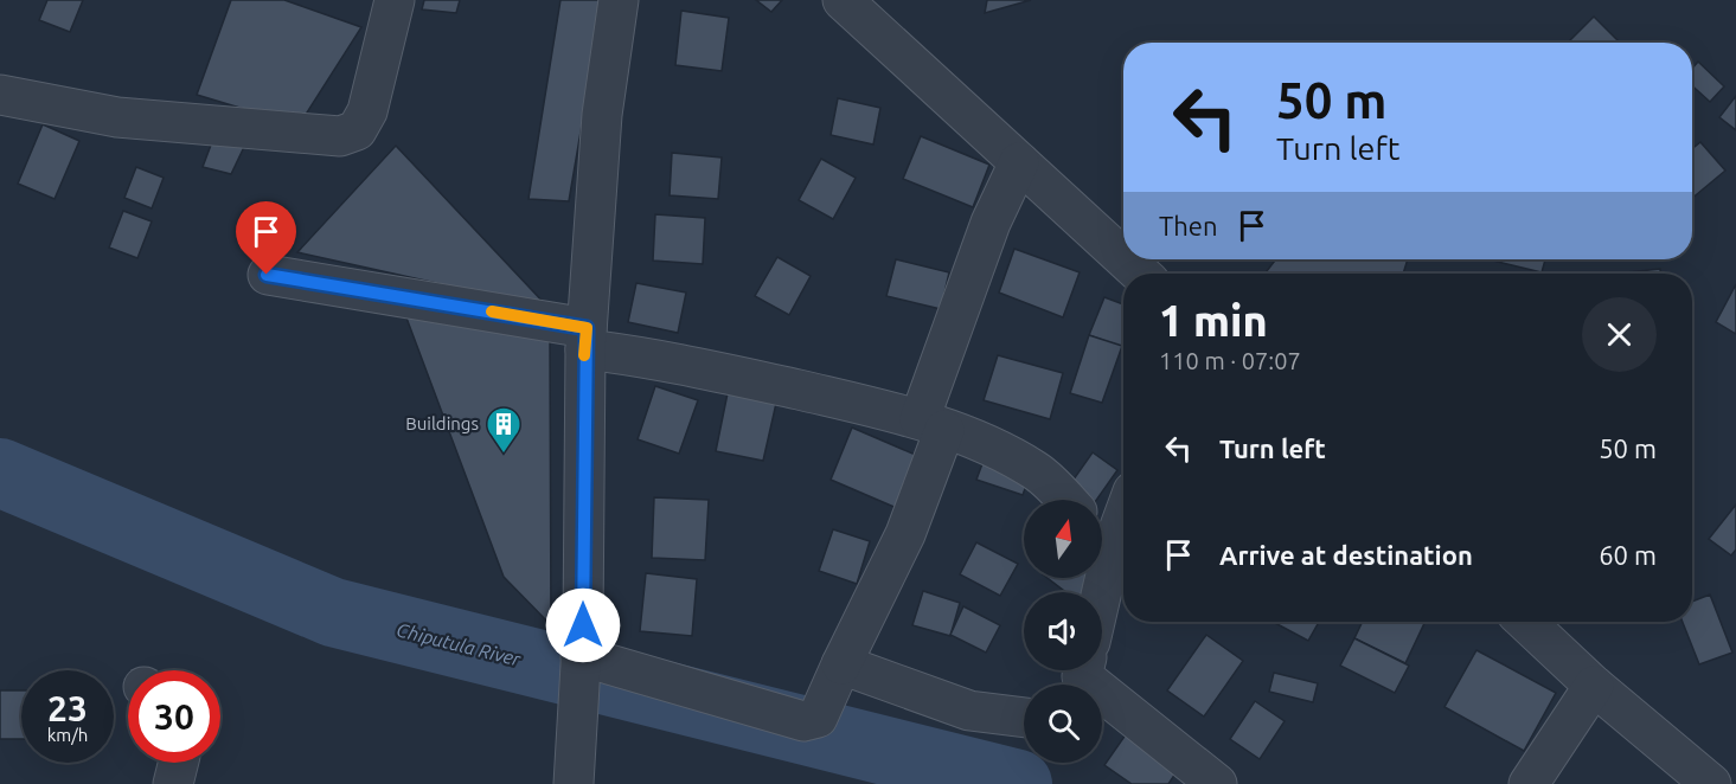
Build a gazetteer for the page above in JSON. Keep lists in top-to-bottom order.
{
  "water": ["Chiputula River"],
  "places": {
    "building": ["Buildings"]
  },
  "north": "top",
  "page": {
    "turn": ["50 m", "Turn left"],
    "then": "Then",
    "heading": ["1 min", "110 m · 07:07"],
    "list": [
      {
        "name": "Turn left",
        "value": "50 m"
      },
      {
        "name": "Arrive at destination",
        "value": "60 m"
      }
    ],
    "speed": "23 km/h",
    "limit": "30"
  }
}
